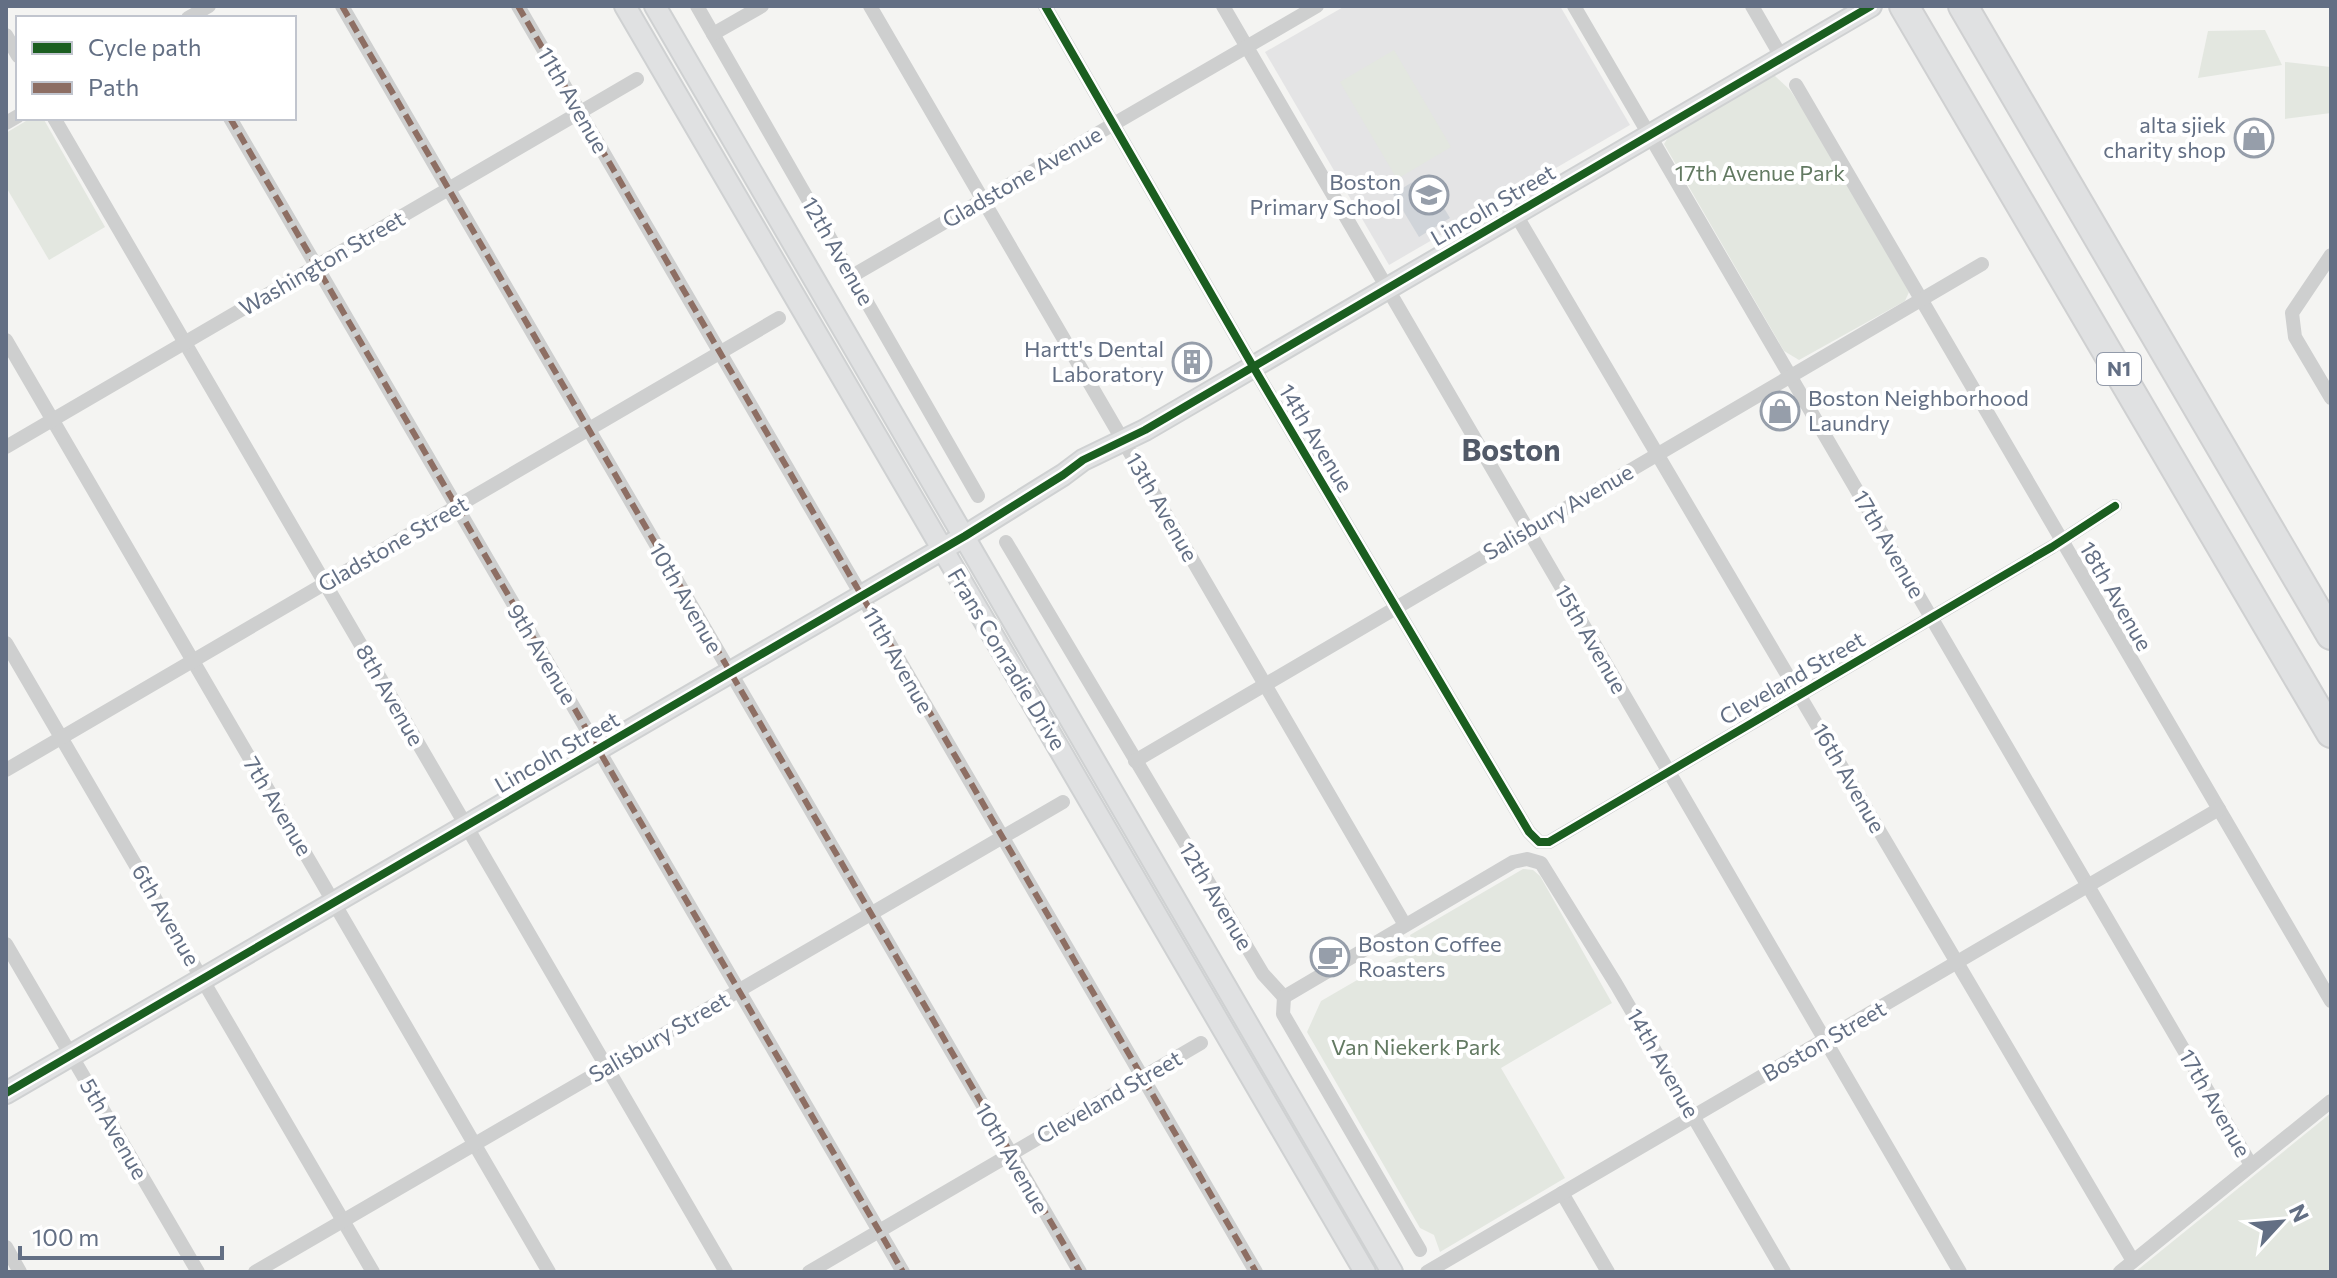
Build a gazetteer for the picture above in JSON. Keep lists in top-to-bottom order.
{
  "streets": {
    "highway": ["N1"],
    "main road": ["Lincoln Street", "Frans Conradie Drive"],
    "street": [
      "11th Avenue",
      "Gladstone Avenue",
      "12th Avenue",
      "Washington Street",
      "14th Avenue",
      "13th Avenue",
      "Salisbury Avenue",
      "Gladstone Street",
      "17th Avenue",
      "18th Avenue",
      "10th Avenue",
      "15th Avenue",
      "9th Avenue",
      "Cleveland Street",
      "8th Avenue",
      "16th Avenue",
      "7th Avenue",
      "6th Avenue",
      "Salisbury Street",
      "Boston Street",
      "5th Avenue"
    ]
  },
  "crossings": [
    ["11th Avenue", "Lincoln Street"],
    ["11th Avenue", "Washington Street"],
    ["11th Avenue", "Gladstone Street"],
    ["11th Avenue", "Cleveland Street"],
    ["11th Avenue", "Salisbury Street"],
    ["Gladstone Avenue", "12th Avenue"],
    ["Gladstone Avenue", "14th Avenue"],
    ["Gladstone Avenue", "13th Avenue"],
    ["Gladstone Avenue", "15th Avenue"],
    ["Lincoln Street", "14th Avenue"],
    ["Lincoln Street", "13th Avenue"],
    ["Lincoln Street", "17th Avenue"],
    ["Lincoln Street", "10th Avenue"],
    ["Lincoln Street", "15th Avenue"],
    ["Lincoln Street", "9th Avenue"],
    ["Lincoln Street", "Frans Conradie Drive"],
    ["Lincoln Street", "8th Avenue"],
    ["Lincoln Street", "16th Avenue"],
    ["Lincoln Street", "7th Avenue"],
    ["Lincoln Street", "6th Avenue"],
    ["Lincoln Street", "5th Avenue"],
    ["12th Avenue", "Salisbury Avenue"],
    ["Washington Street", "10th Avenue"],
    ["Washington Street", "9th Avenue"],
    ["Washington Street", "8th Avenue"],
    ["Washington Street", "7th Avenue"],
    ["14th Avenue", "13th Avenue"],
    ["14th Avenue", "Salisbury Avenue"],
    ["14th Avenue", "Cleveland Street"],
    ["14th Avenue", "Boston Street"],
    ["13th Avenue", "Salisbury Avenue"],
    ["Salisbury Avenue", "17th Avenue"],
    ["Salisbury Avenue", "18th Avenue"],
    ["Salisbury Avenue", "15th Avenue"],
    ["Salisbury Avenue", "16th Avenue"],
    ["Gladstone Street", "10th Avenue"],
    ["Gladstone Street", "9th Avenue"],
    ["Gladstone Street", "8th Avenue"],
    ["Gladstone Street", "7th Avenue"],
    ["Gladstone Street", "6th Avenue"],
    ["17th Avenue", "Cleveland Street"],
    ["17th Avenue", "Boston Street"],
    ["18th Avenue", "Cleveland Street"],
    ["18th Avenue", "Boston Street"],
    ["10th Avenue", "Cleveland Street"],
    ["10th Avenue", "Salisbury Street"],
    ["15th Avenue", "Cleveland Street"],
    ["15th Avenue", "Boston Street"],
    ["9th Avenue", "Cleveland Street"],
    ["9th Avenue", "Salisbury Street"],
    ["Cleveland Street", "16th Avenue"],
    ["8th Avenue", "Salisbury Street"],
    ["16th Avenue", "Boston Street"],
    ["7th Avenue", "Salisbury Street"],
    ["6th Avenue", "Salisbury Street"]
  ],
  "districts": ["Boston"],
  "parks": ["17th Avenue Park", "Van Niekerk Park"],
  "places": {
    "shop": ["alta sjiek charity shop", "Boston Neighborhood Laundry"],
    "school or university": ["Boston Primary School"],
    "building": ["Hartt's Dental Laboratory"],
    "cafe": ["Boston Coffee Roasters"]
  },
  "legend": ["Cycle path", "Path"],
  "scale_bar": "100 m",
  "north": "top right"
}
